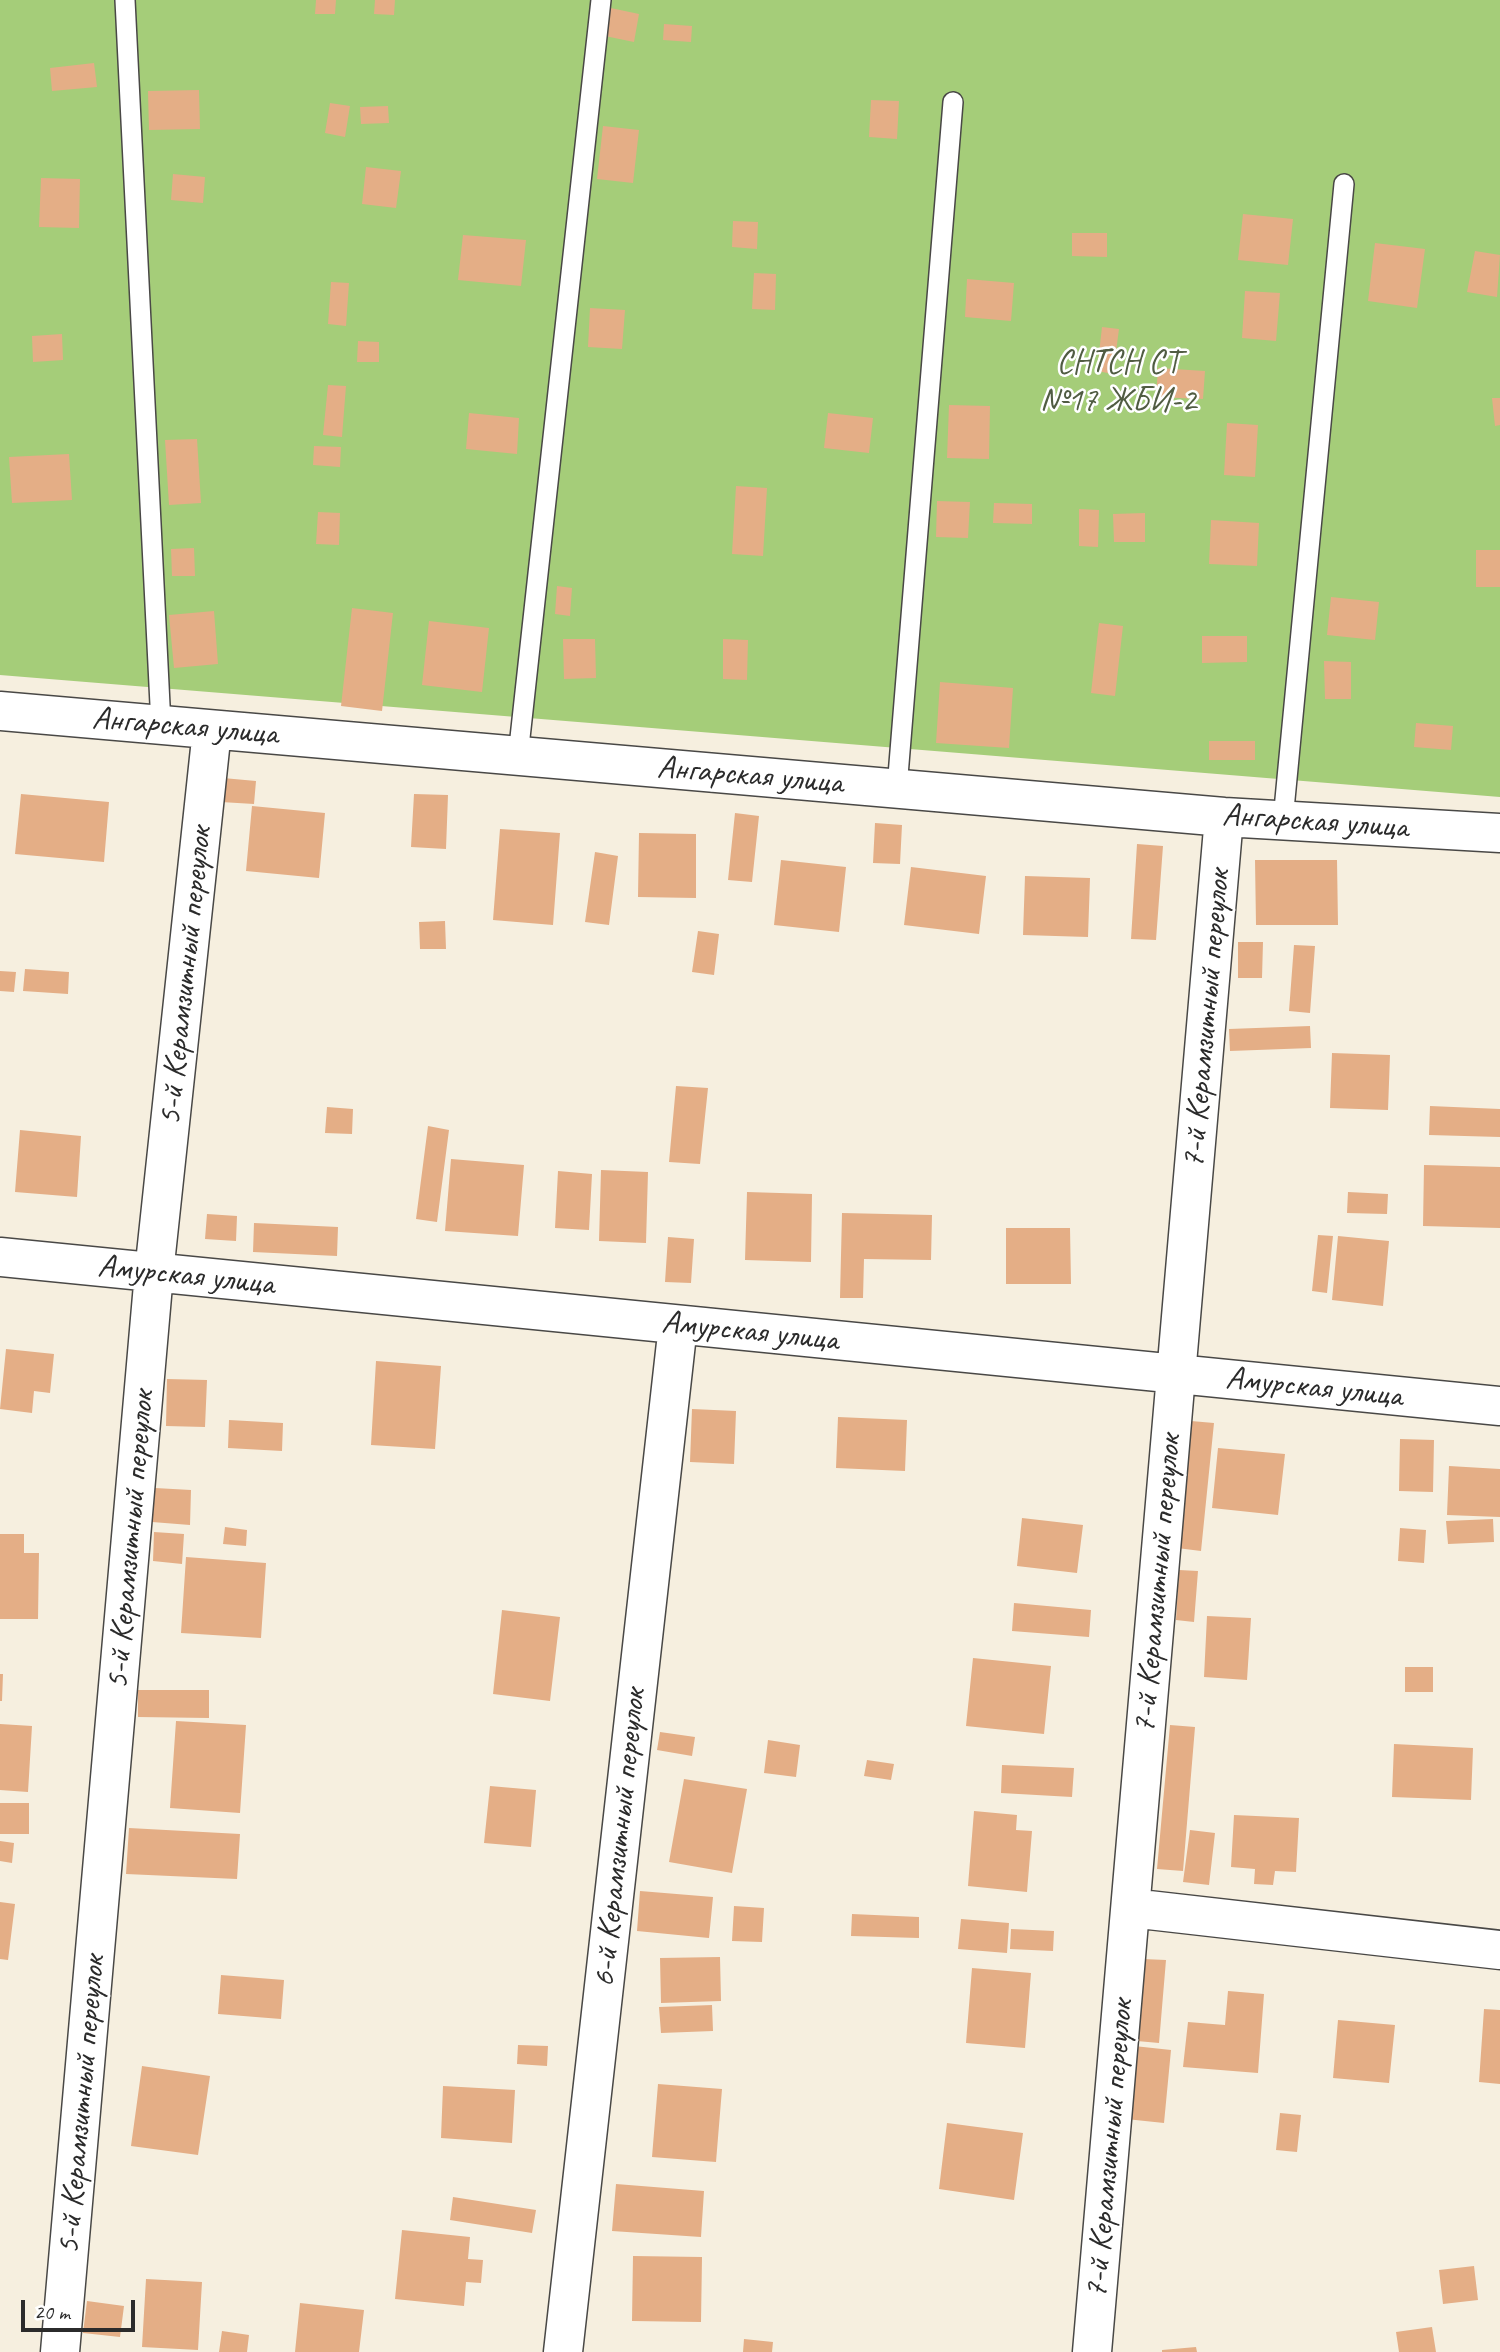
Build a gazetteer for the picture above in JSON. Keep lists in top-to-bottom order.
{
  "streets": {
    "street": [
      "Ангарская улица",
      "5-й Керамзитный переулок",
      "7-й Керамзитный переулок",
      "Амурская улица",
      "6-й Керамзитный переулок"
    ]
  },
  "crossings": [
    ["Ангарская улица", "5-й Керамзитный переулок"],
    ["Ангарская улица", "7-й Керамзитный переулок"],
    ["5-й Керамзитный переулок", "Амурская улица"],
    ["7-й Керамзитный переулок", "Амурская улица"],
    ["Амурская улица", "6-й Керамзитный переулок"]
  ],
  "parks": ["СНТСН СТ №17 ЖБИ-2"],
  "scale_bar": "20 m"
}
